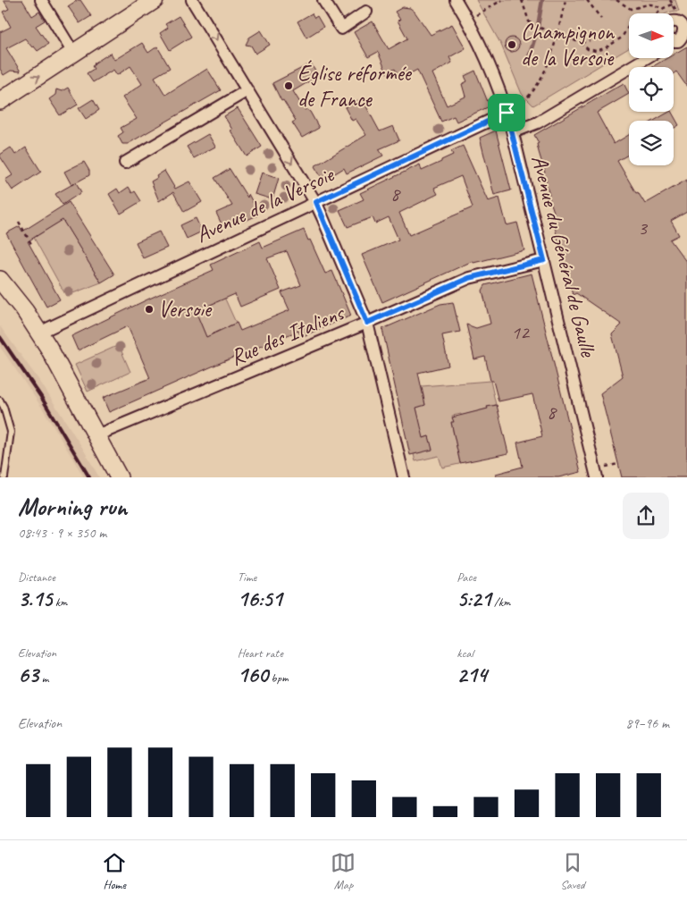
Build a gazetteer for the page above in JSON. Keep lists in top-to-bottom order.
{
  "streets": {
    "street": ["Avenue de la Versoie", "Avenue du Général de Gaulle", "Rue des Italiens"]
  },
  "crossings": [
    ["Avenue de la Versoie", "Avenue du Général de Gaulle"],
    ["Avenue du Général de Gaulle", "Rue des Italiens"]
  ],
  "places": ["Champignon de la Versoie", "Église réformée de France", "Versoie"],
  "house_numbers": [
    "8",
    "3",
    "12",
    "8"
  ],
  "north": "right",
  "page": {
    "heading": ["Morning run", "08:43 · 9 × 350 m"],
    "stats": [
      ["Distance", "3.15 km"],
      ["Time", "16:51"],
      ["Pace", "5:21 /km"],
      ["Elevation", "63 m"],
      ["Heart rate", "160 bpm"],
      ["kcal", "214"]
    ],
    "chart": ["Elevation", "89–96 m"],
    "tabs": ["Home", "Map", "Saved"]
  }
}
